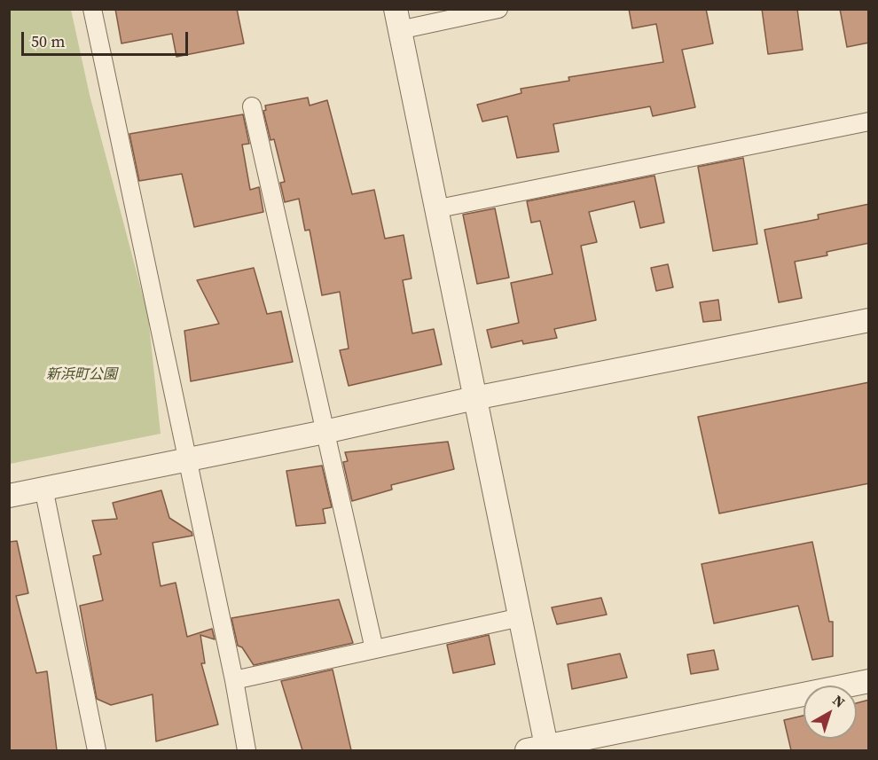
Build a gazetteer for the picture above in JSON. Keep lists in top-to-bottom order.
{
  "parks": ["新浜町公園"],
  "scale_bar": "50 m",
  "north": "top right"
}
